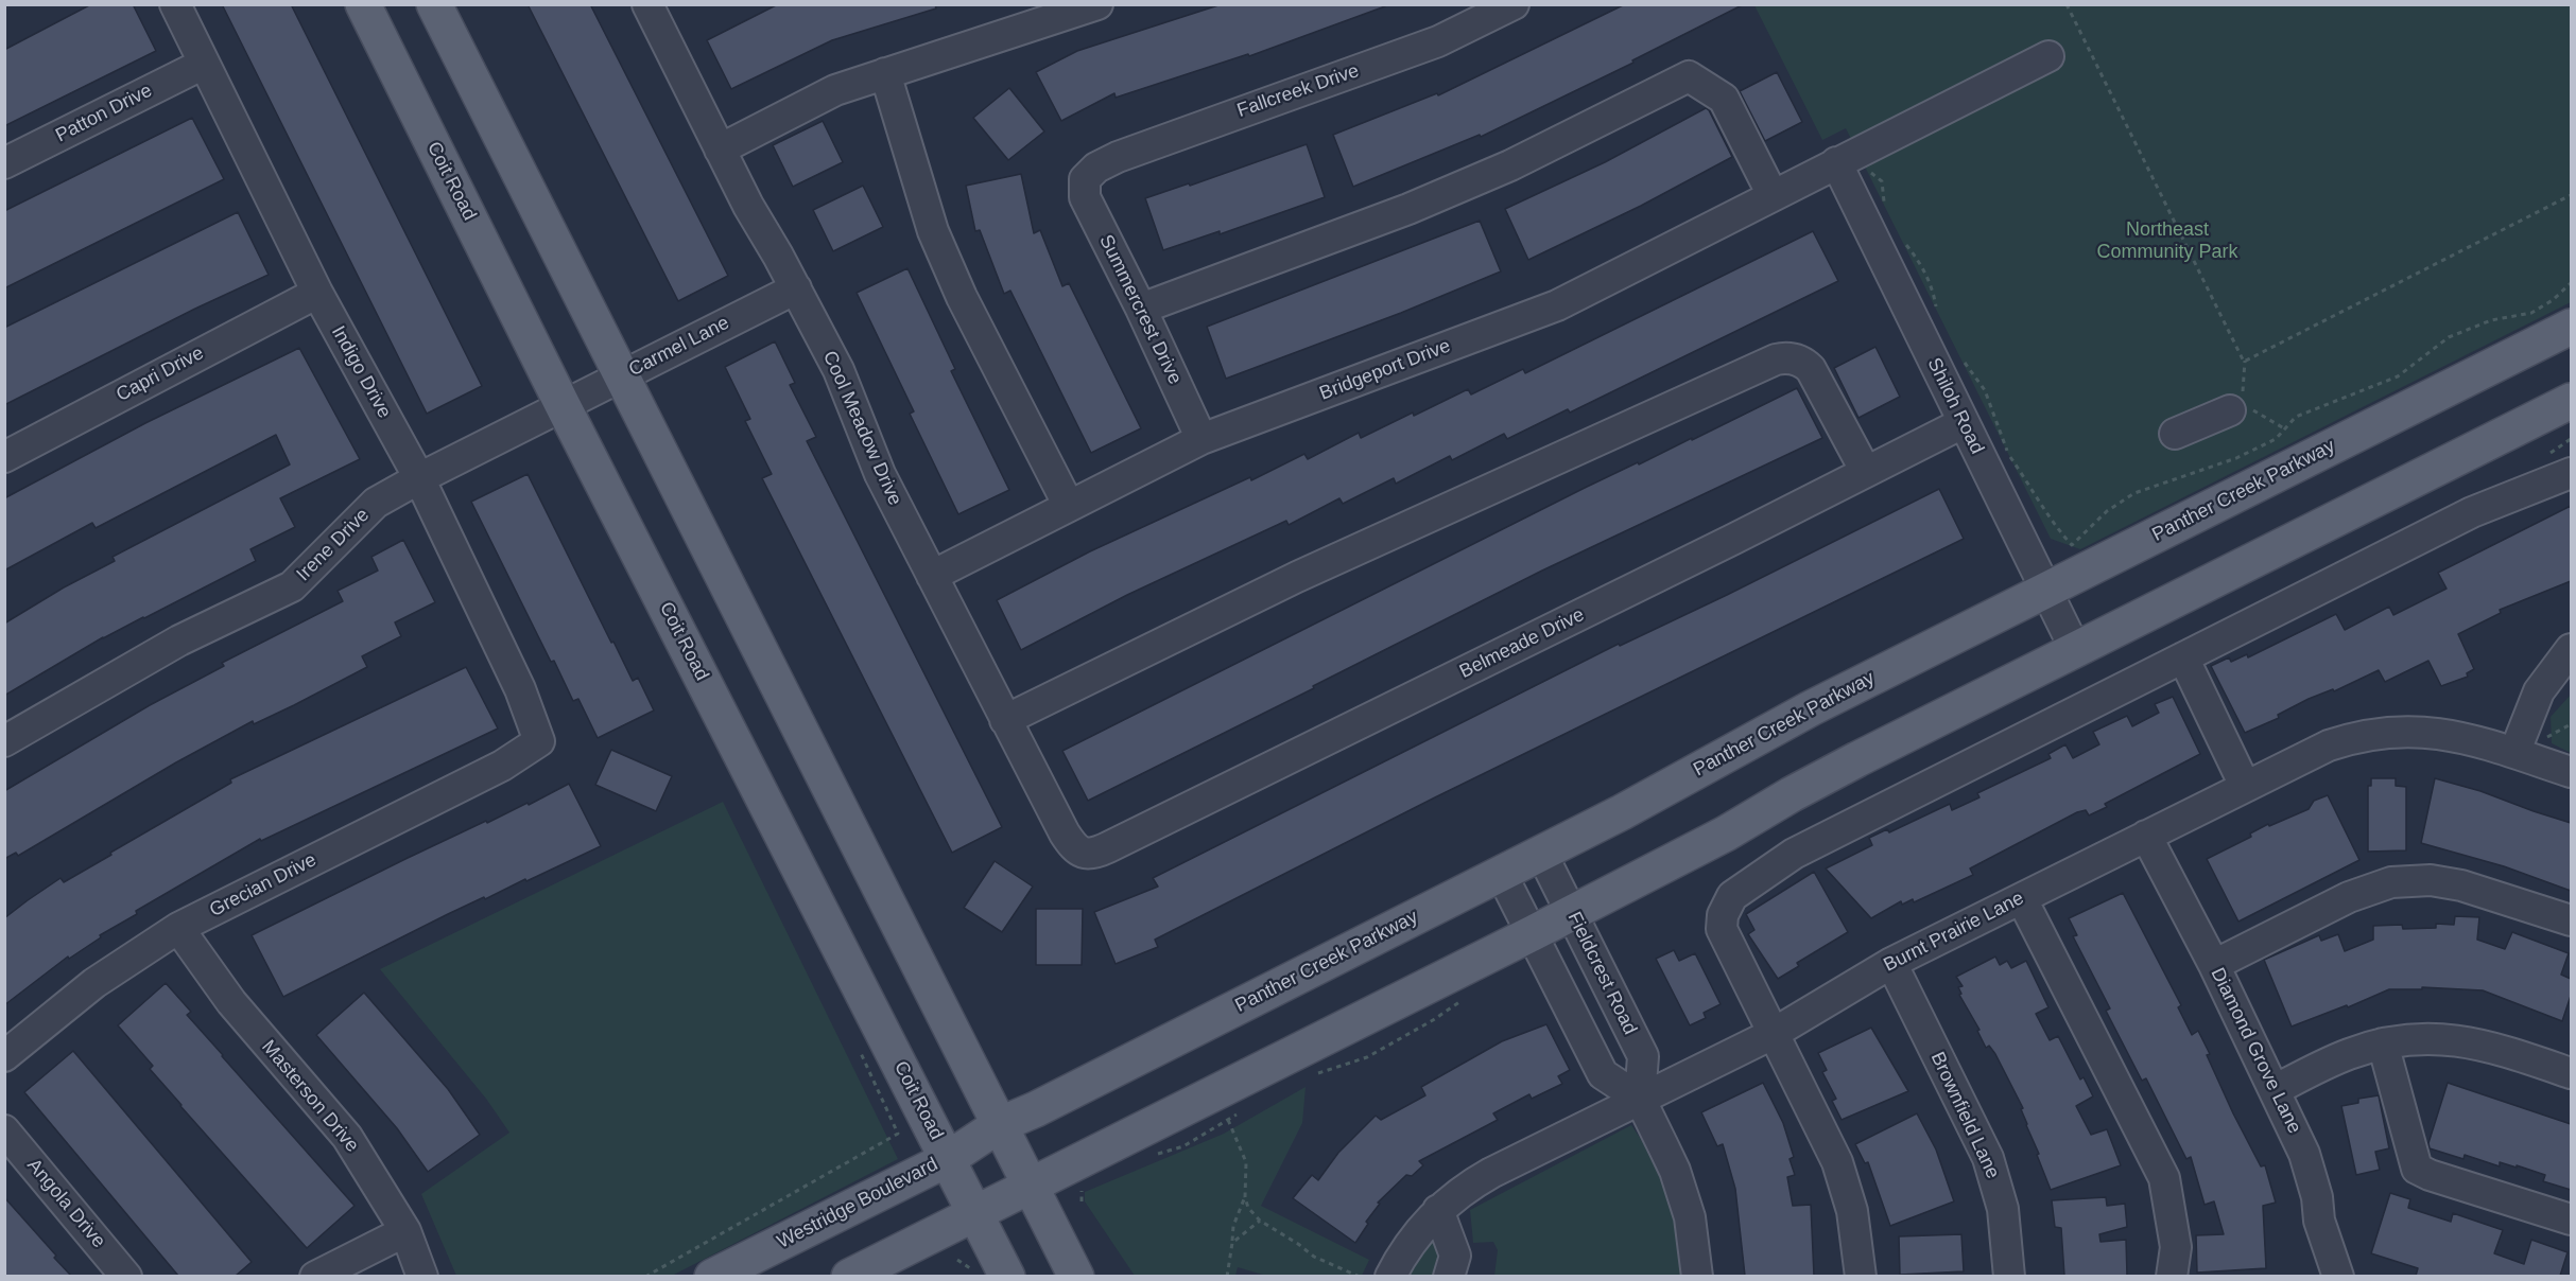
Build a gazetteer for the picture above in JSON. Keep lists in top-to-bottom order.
{
  "streets": {
    "main road": ["Coit Road", "Panther Creek Parkway", "Westridge Boulevard"],
    "street": [
      "Fallcreek Drive",
      "Patton Drive",
      "Summercrest Drive",
      "Carmel Lane",
      "Bridgeport Drive",
      "Indigo Drive",
      "Capri Drive",
      "Shiloh Road",
      "Cool Meadow Drive",
      "Irene Drive",
      "Belmeade Drive",
      "Grecian Drive",
      "Burnt Prairie Lane",
      "Fieldcrest Road",
      "Diamond Grove Lane",
      "Masterson Drive",
      "Brownfield Lane",
      "Angola Drive"
    ]
  },
  "crossings": [
    ["Fallcreek Drive", "Summercrest Drive"],
    ["Patton Drive", "Indigo Drive"],
    ["Coit Road", "Carmel Lane"],
    ["Coit Road", "Irene Drive"],
    ["Coit Road", "Westridge Boulevard"],
    ["Summercrest Drive", "Bridgeport Drive"],
    ["Carmel Lane", "Cool Meadow Drive"],
    ["Carmel Lane", "Irene Drive"],
    ["Bridgeport Drive", "Shiloh Road"],
    ["Bridgeport Drive", "Cool Meadow Drive"],
    ["Indigo Drive", "Capri Drive"],
    ["Indigo Drive", "Irene Drive"],
    ["Indigo Drive", "Grecian Drive"],
    ["Shiloh Road", "Panther Creek Parkway"],
    ["Shiloh Road", "Belmeade Drive"],
    ["Cool Meadow Drive", "Belmeade Drive"],
    ["Panther Creek Parkway", "Fieldcrest Road"],
    ["Panther Creek Parkway", "Westridge Boulevard"],
    ["Grecian Drive", "Masterson Drive"],
    ["Burnt Prairie Lane", "Fieldcrest Road"],
    ["Burnt Prairie Lane", "Diamond Grove Lane"],
    ["Burnt Prairie Lane", "Brownfield Lane"]
  ],
  "parks": ["Northeast Community Park"]
}
